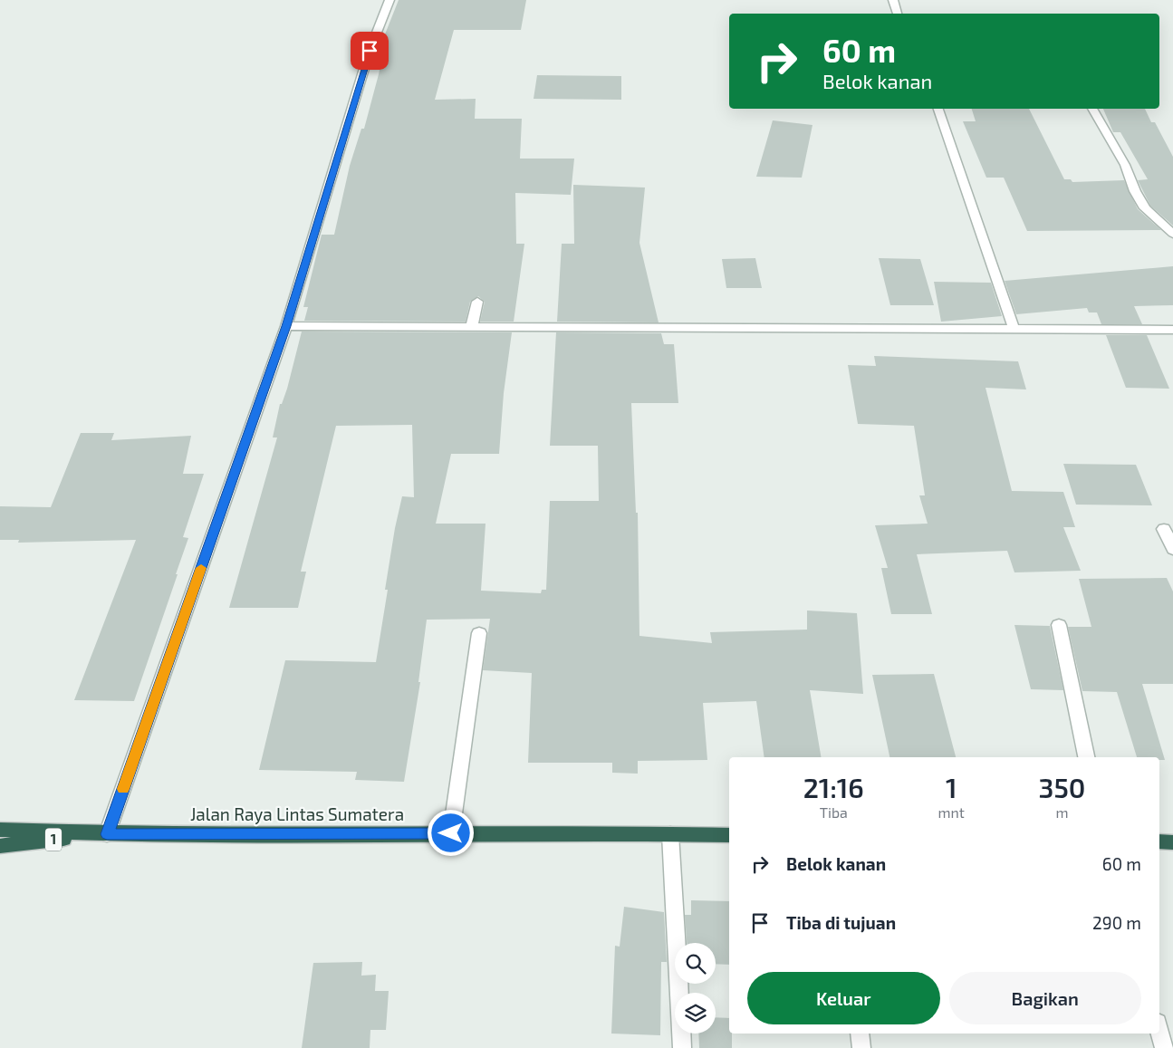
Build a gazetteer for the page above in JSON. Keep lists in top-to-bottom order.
{
  "streets": {
    "highway": ["Jalan Raya Lintas Sumatera", "1"]
  },
  "page": {
    "turn": ["60 m", "Belok kanan"],
    "eta": [
      "21:16",
      "Tiba",
      "1",
      "mnt",
      "350",
      "m"
    ],
    "list": [
      {
        "name": "Belok kanan",
        "value": "60 m"
      },
      {
        "name": "Tiba di tujuan",
        "value": "290 m"
      }
    ],
    "buttons": ["Keluar", "Bagikan"]
  }
}
